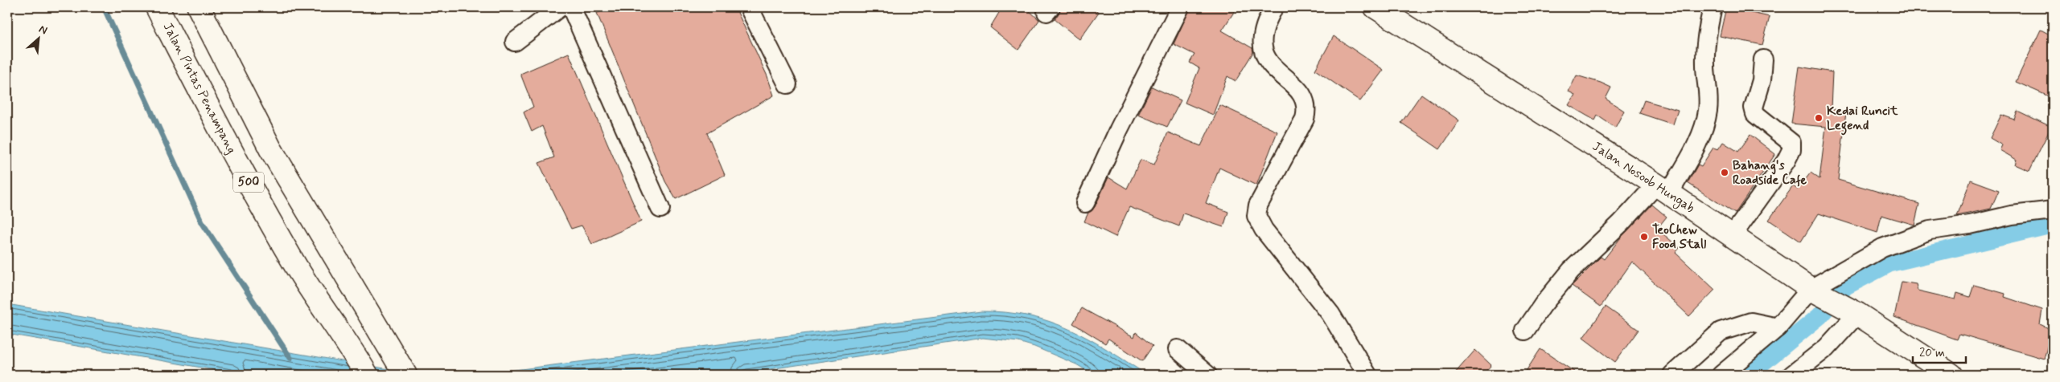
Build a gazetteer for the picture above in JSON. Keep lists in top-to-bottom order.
{
  "streets": {
    "main road": ["Jalan Pintas Penampang", "Jalan Nosoob Hungab", "500"]
  },
  "places": ["Kedai Runcit Legend", "Bahang's Roadside Cafe", "TeoChew Food Stall"],
  "scale_bar": "20 m",
  "north": "top right"
}
